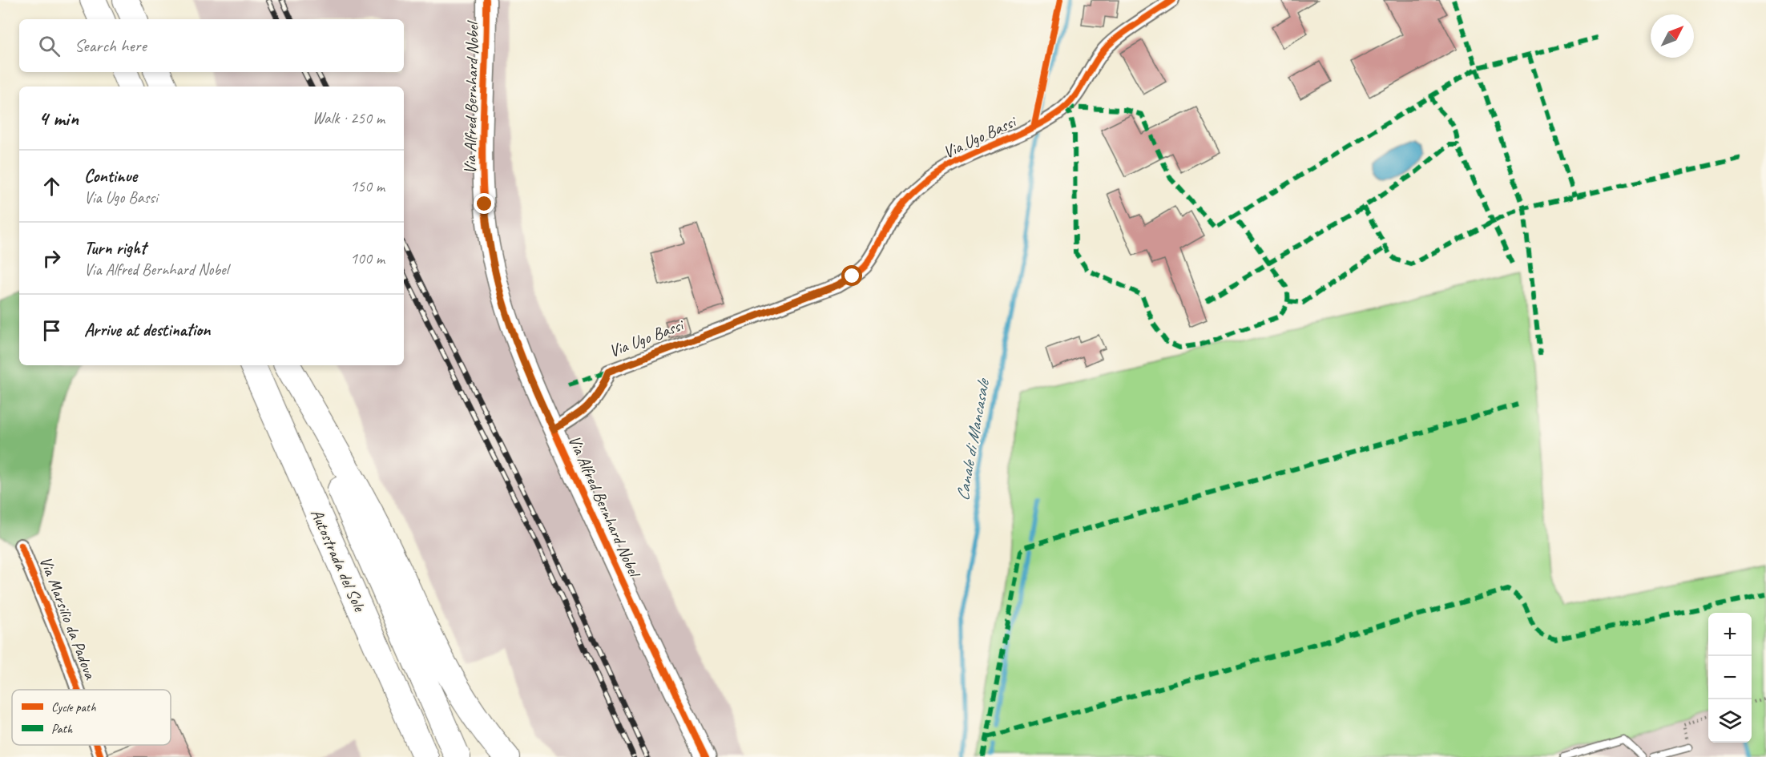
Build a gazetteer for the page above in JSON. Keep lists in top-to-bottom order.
{
  "streets": {
    "highway": ["Autostrada del Sole"],
    "street": ["Via Alfred Bernhard Nobel", "Via Ugo Bassi", "Via Marsilio da Padova"]
  },
  "crossings": [
    ["Via Alfred Bernhard Nobel", "Via Ugo Bassi"]
  ],
  "water": ["Canale di Mancasale"],
  "legend": ["Cycle path", "Path"],
  "north": "top right",
  "page": {
    "search": "Search here",
    "heading": ["4 min", "Walk · 250 m"],
    "list": [
      ["Continue", "Via Ugo Bassi", "150 m"],
      ["Turn right", "Via Alfred Bernhard Nobel", "100 m"],
      "Arrive at destination"
    ],
    "map_buttons": ["+", "−"]
  }
}
